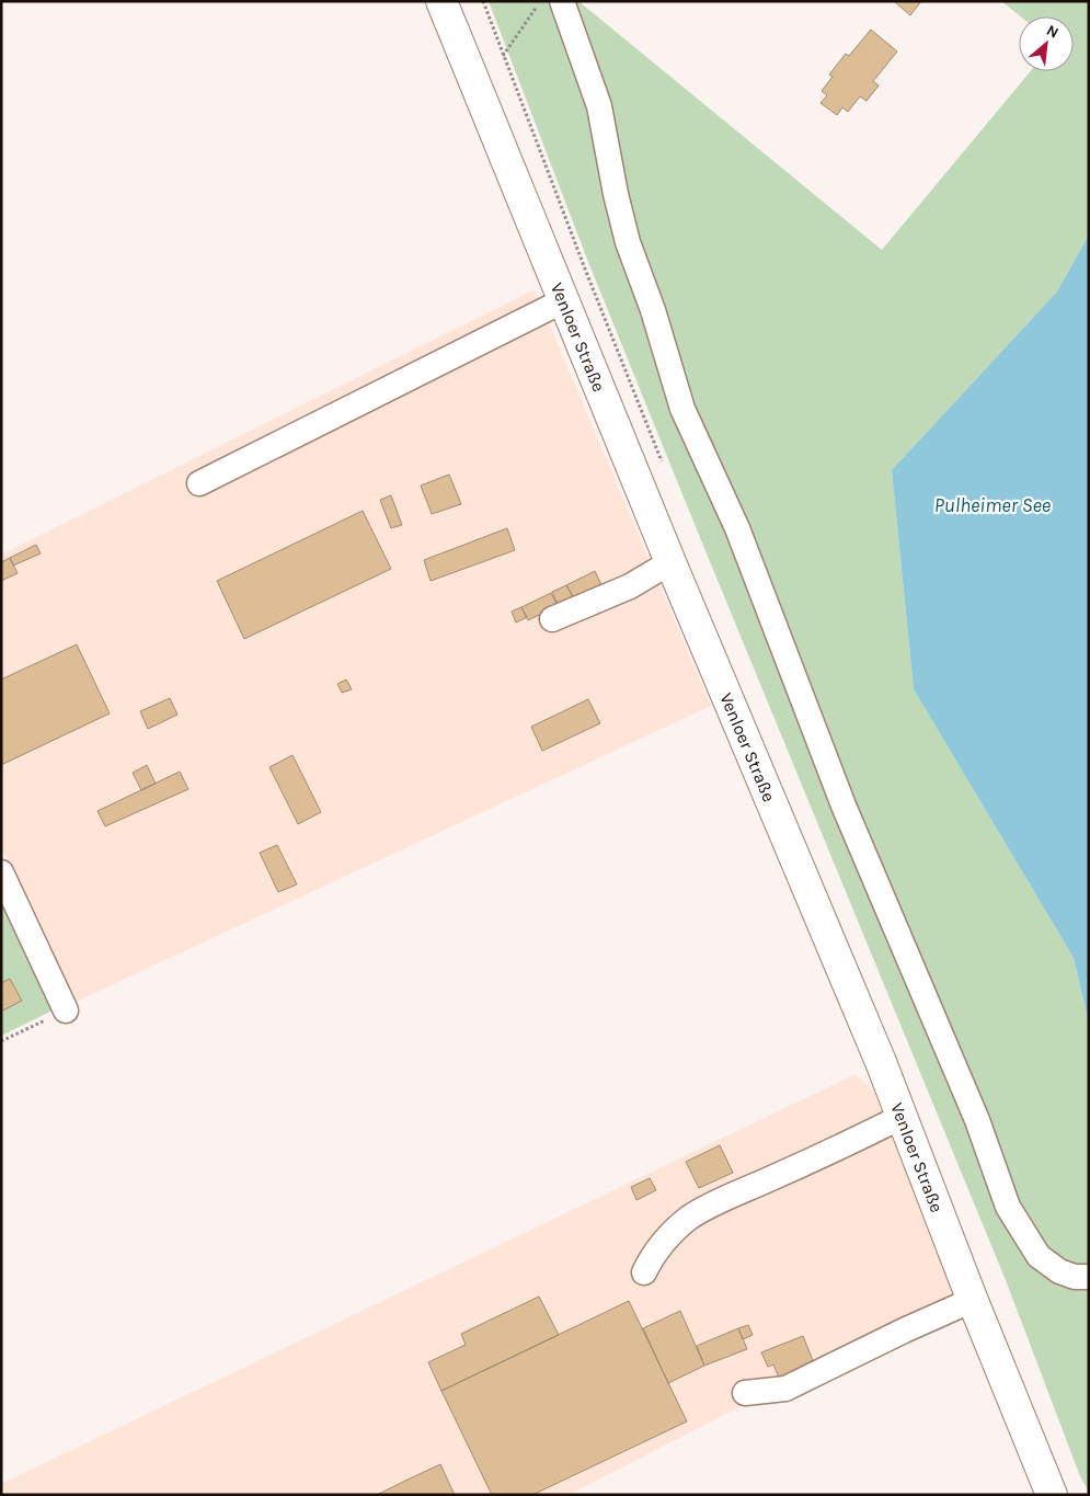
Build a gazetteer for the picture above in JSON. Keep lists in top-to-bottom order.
{
  "streets": {
    "main road": ["Venloer Straße"]
  },
  "water": ["Pulheimer See"],
  "north": "top right"
}
